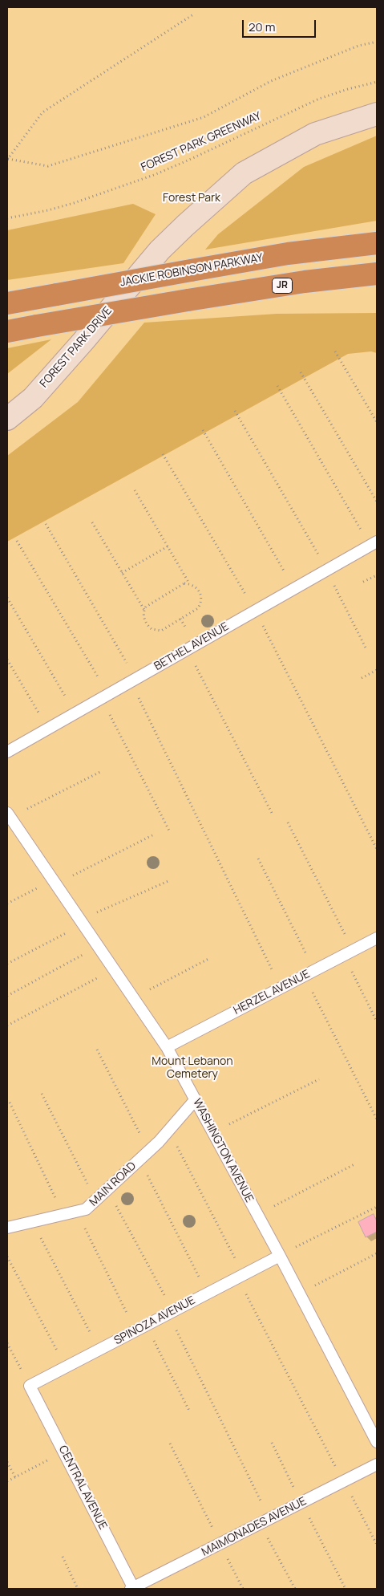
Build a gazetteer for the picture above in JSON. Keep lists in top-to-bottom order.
{
  "streets": {
    "highway": ["JACKIE ROBINSON PARKWAY", "JR"],
    "street": ["FOREST PARK DRIVE"],
    "lane": [
      "BETHEL AVENUE",
      "HERZEL AVENUE",
      "WASHINGTON AVENUE",
      "MAIN ROAD",
      "SPINOZA AVENUE",
      "CENTRAL AVENUE",
      "MAIMONADES AVENUE"
    ],
    "path": ["FOREST PARK GREENWAY"]
  },
  "crossings": [
    ["HERZEL AVENUE", "WASHINGTON AVENUE"],
    ["WASHINGTON AVENUE", "MAIN ROAD"],
    ["WASHINGTON AVENUE", "SPINOZA AVENUE"],
    ["SPINOZA AVENUE", "CENTRAL AVENUE"],
    ["CENTRAL AVENUE", "MAIMONADES AVENUE"]
  ],
  "parks": ["Forest Park", "Mount Lebanon Cemetery"],
  "scale_bar": "20 m"
}
